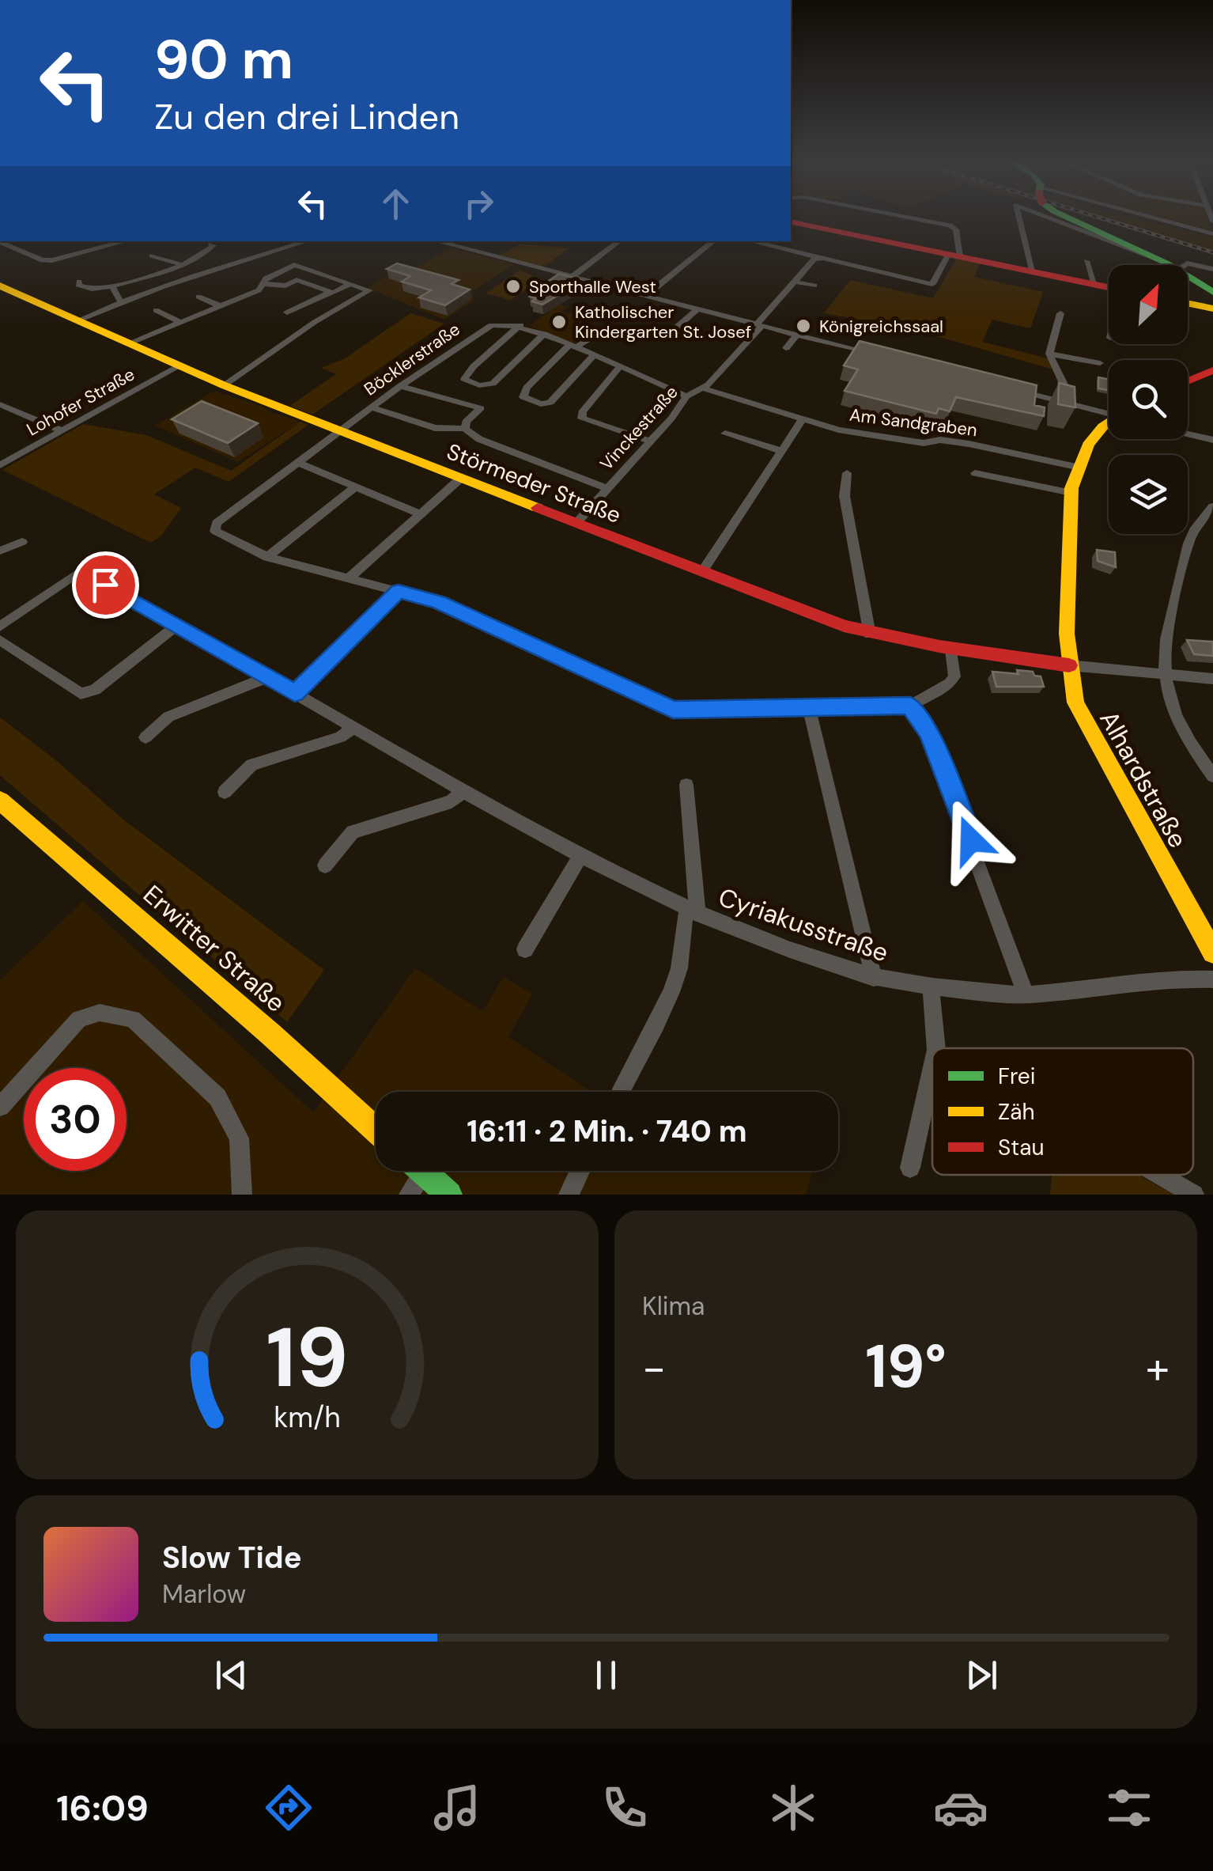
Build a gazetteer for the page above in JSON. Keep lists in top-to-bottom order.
{
  "streets": {
    "main road": ["Störmeder Straße", "Alhardstraße", "Erwitter Straße"],
    "street": [
      "Böcklerstraße",
      "Lohofer Straße",
      "Am Sandgraben",
      "Vinckestraße",
      "Cyriakusstraße"
    ]
  },
  "crossings": [
    ["Böcklerstraße", "Störmeder Straße"],
    ["Lohofer Straße", "Störmeder Straße"],
    ["Am Sandgraben", "Vinckestraße"],
    ["Am Sandgraben", "Alhardstraße"],
    ["Vinckestraße", "Störmeder Straße"],
    ["Störmeder Straße", "Alhardstraße"]
  ],
  "places": ["Sporthalle West", "Katholischer Kindergarten St. Josef", "Königreichssaal"],
  "legend": ["Frei", "Zäh", "Stau"],
  "north": "top right",
  "page": {
    "turn": ["90 m", "Zu den drei Linden"],
    "limit": "30",
    "trip": "16:11 · 2 Min. · 740 m",
    "tile": "Klima",
    "heat": ["−", "19°", "+"],
    "song": ["Slow Tide", "Marlow"],
    "tabs": "16:09",
    "gauge": ["19", "km/h"]
  }
}
